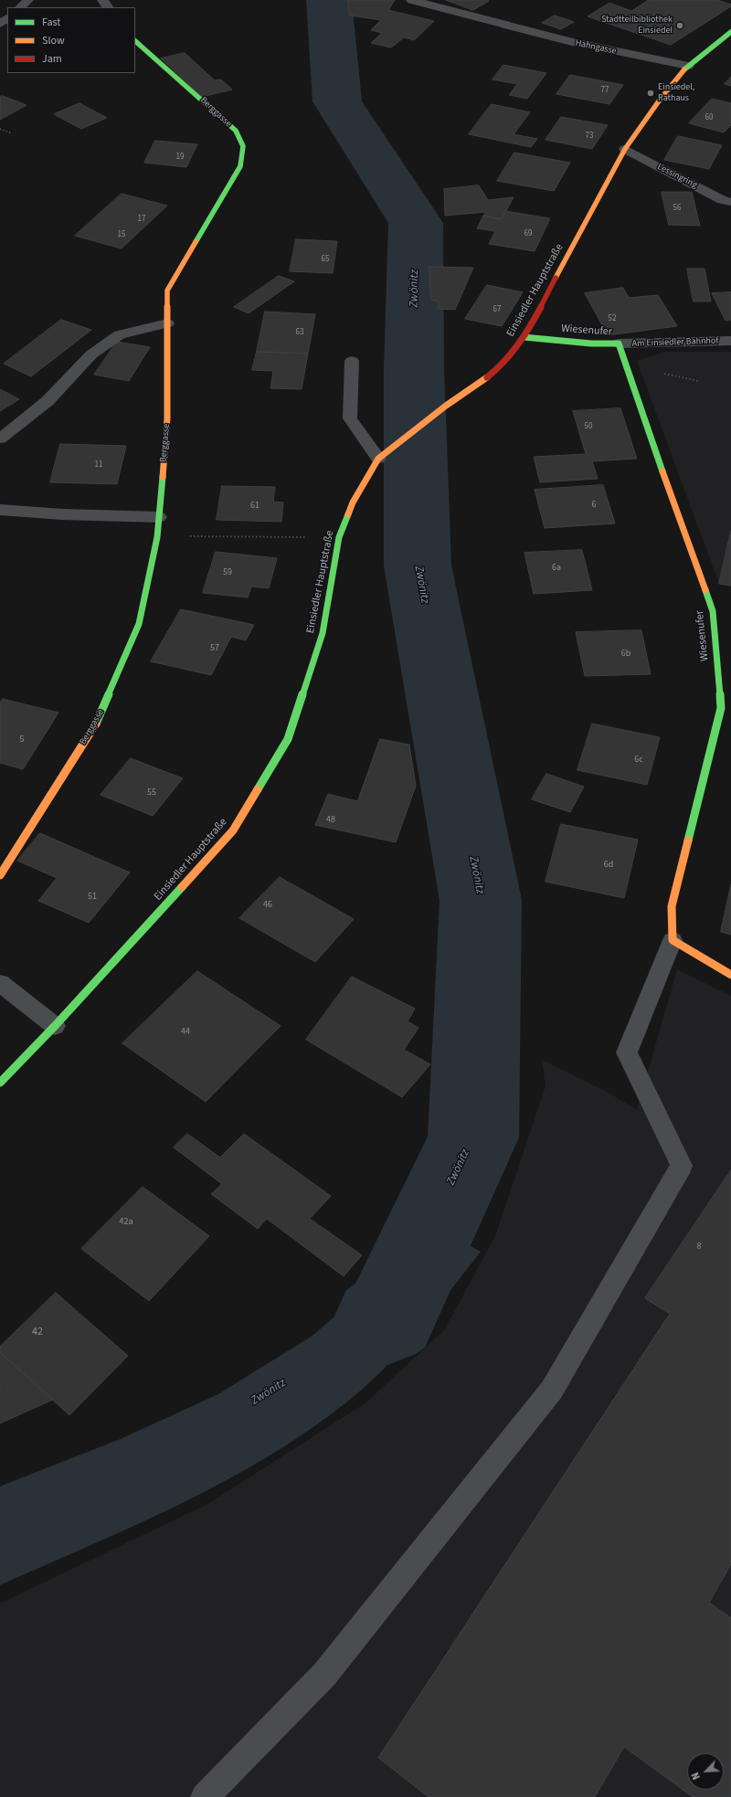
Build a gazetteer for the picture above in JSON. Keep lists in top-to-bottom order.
{
  "streets": {
    "street": [
      "Hahngasse",
      "Berggasse",
      "Lessingring",
      "Einsiedler Hauptstraße",
      "Wiesenufer",
      "Am Einsiedler Bahnhof"
    ]
  },
  "crossings": [
    ["Hahngasse", "Einsiedler Hauptstraße"],
    ["Lessingring", "Einsiedler Hauptstraße"],
    ["Einsiedler Hauptstraße", "Wiesenufer"],
    ["Wiesenufer", "Am Einsiedler Bahnhof"]
  ],
  "water": ["Zwönitz"],
  "places": ["Stadtteilbibliothek Einsiedel", "Einsiedel, Rathaus"],
  "house_numbers": [
    "77",
    "60",
    "73",
    "19",
    "56",
    "17",
    "69",
    "15",
    "65",
    "67",
    "52",
    "63",
    "50",
    "11",
    "6",
    "61",
    "6a",
    "59",
    "57",
    "6b",
    "5",
    "6c",
    "55",
    "48",
    "6d",
    "51",
    "46",
    "44",
    "42a",
    "8",
    "42"
  ],
  "legend": ["Fast", "Slow", "Jam"],
  "north": "bottom left"
}
